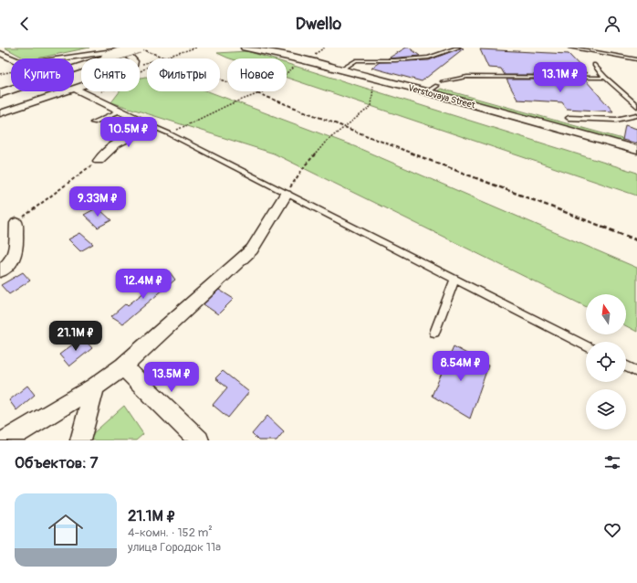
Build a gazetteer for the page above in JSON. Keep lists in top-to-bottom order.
{
  "streets": {
    "street": ["Verstovaya Street"]
  },
  "north": "top",
  "page": {
    "header": "Dwello",
    "chip": [
      "Купить",
      "Снять",
      "Фильтры",
      "Новое"
    ],
    "price": [
      "13.1M ₽",
      "10.5M ₽",
      "9.33M ₽",
      "12.4M ₽",
      "21.1M ₽",
      "8.54M ₽",
      "13.5M ₽"
    ],
    "heading": "Объектов: 7",
    "list": [
      {
        "name": "21.1M ₽",
        "note": "4-комн. · 152 m² · улица Городок 11а"
      }
    ]
  }
}
